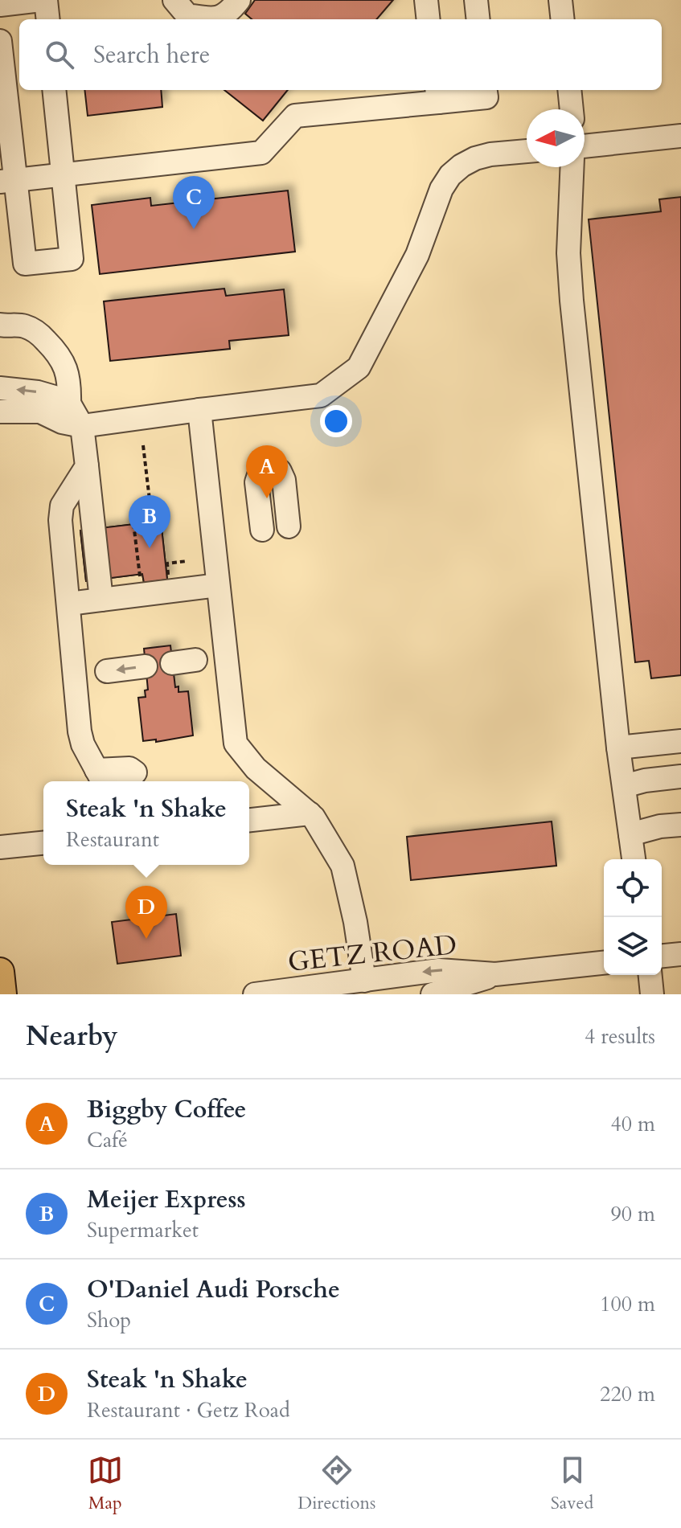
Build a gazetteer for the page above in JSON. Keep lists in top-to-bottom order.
{
  "streets": {
    "street": ["GETZ ROAD"]
  },
  "north": "left",
  "page": {
    "search": "Search here",
    "pins": [
      "C",
      "A",
      "B",
      "D"
    ],
    "popup": ["Steak 'n Shake", "Restaurant"],
    "heading": ["Nearby", "4 results"],
    "list": [
      {
        "mark": "A",
        "name": "Biggby Coffee",
        "note": "Café",
        "value": "40 m"
      },
      {
        "mark": "B",
        "name": "Meijer Express",
        "note": "Supermarket",
        "value": "90 m"
      },
      {
        "mark": "C",
        "name": "O'Daniel Audi Porsche",
        "note": "Shop",
        "value": "100 m"
      },
      {
        "mark": "D",
        "name": "Steak 'n Shake",
        "note": "Restaurant · Getz Road",
        "value": "220 m"
      }
    ],
    "nav": ["Map", "Directions", "Saved"]
  }
}
